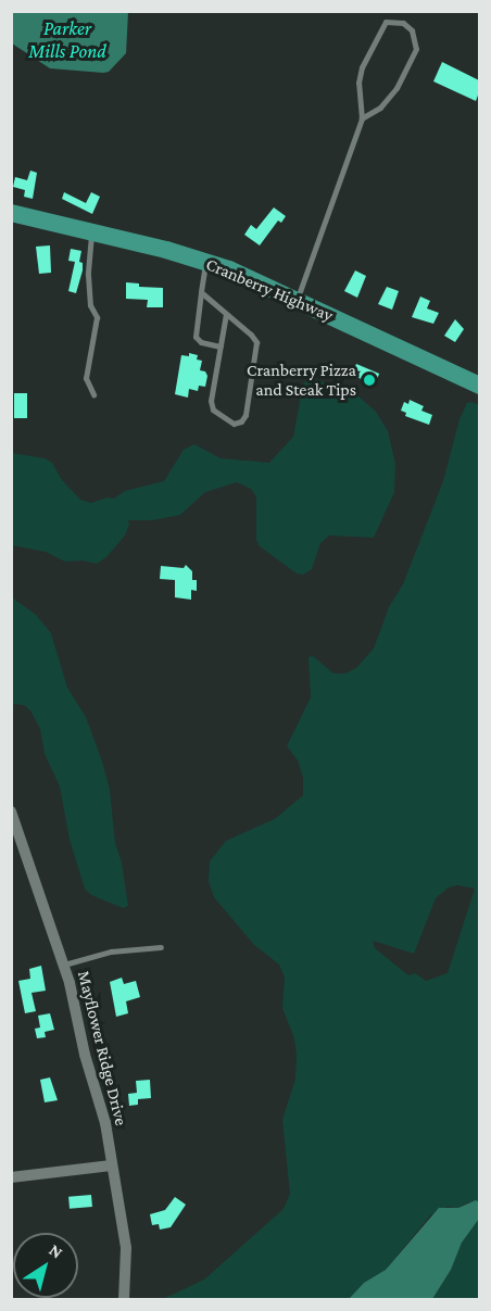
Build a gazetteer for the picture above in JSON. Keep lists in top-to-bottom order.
{
  "streets": {
    "main road": ["Cranberry Highway"],
    "street": ["Mayflower Ridge Drive"]
  },
  "water": ["Parker Mills Pond"],
  "places": ["Cranberry Pizza and Steak Tips"],
  "north": "top right"
}
